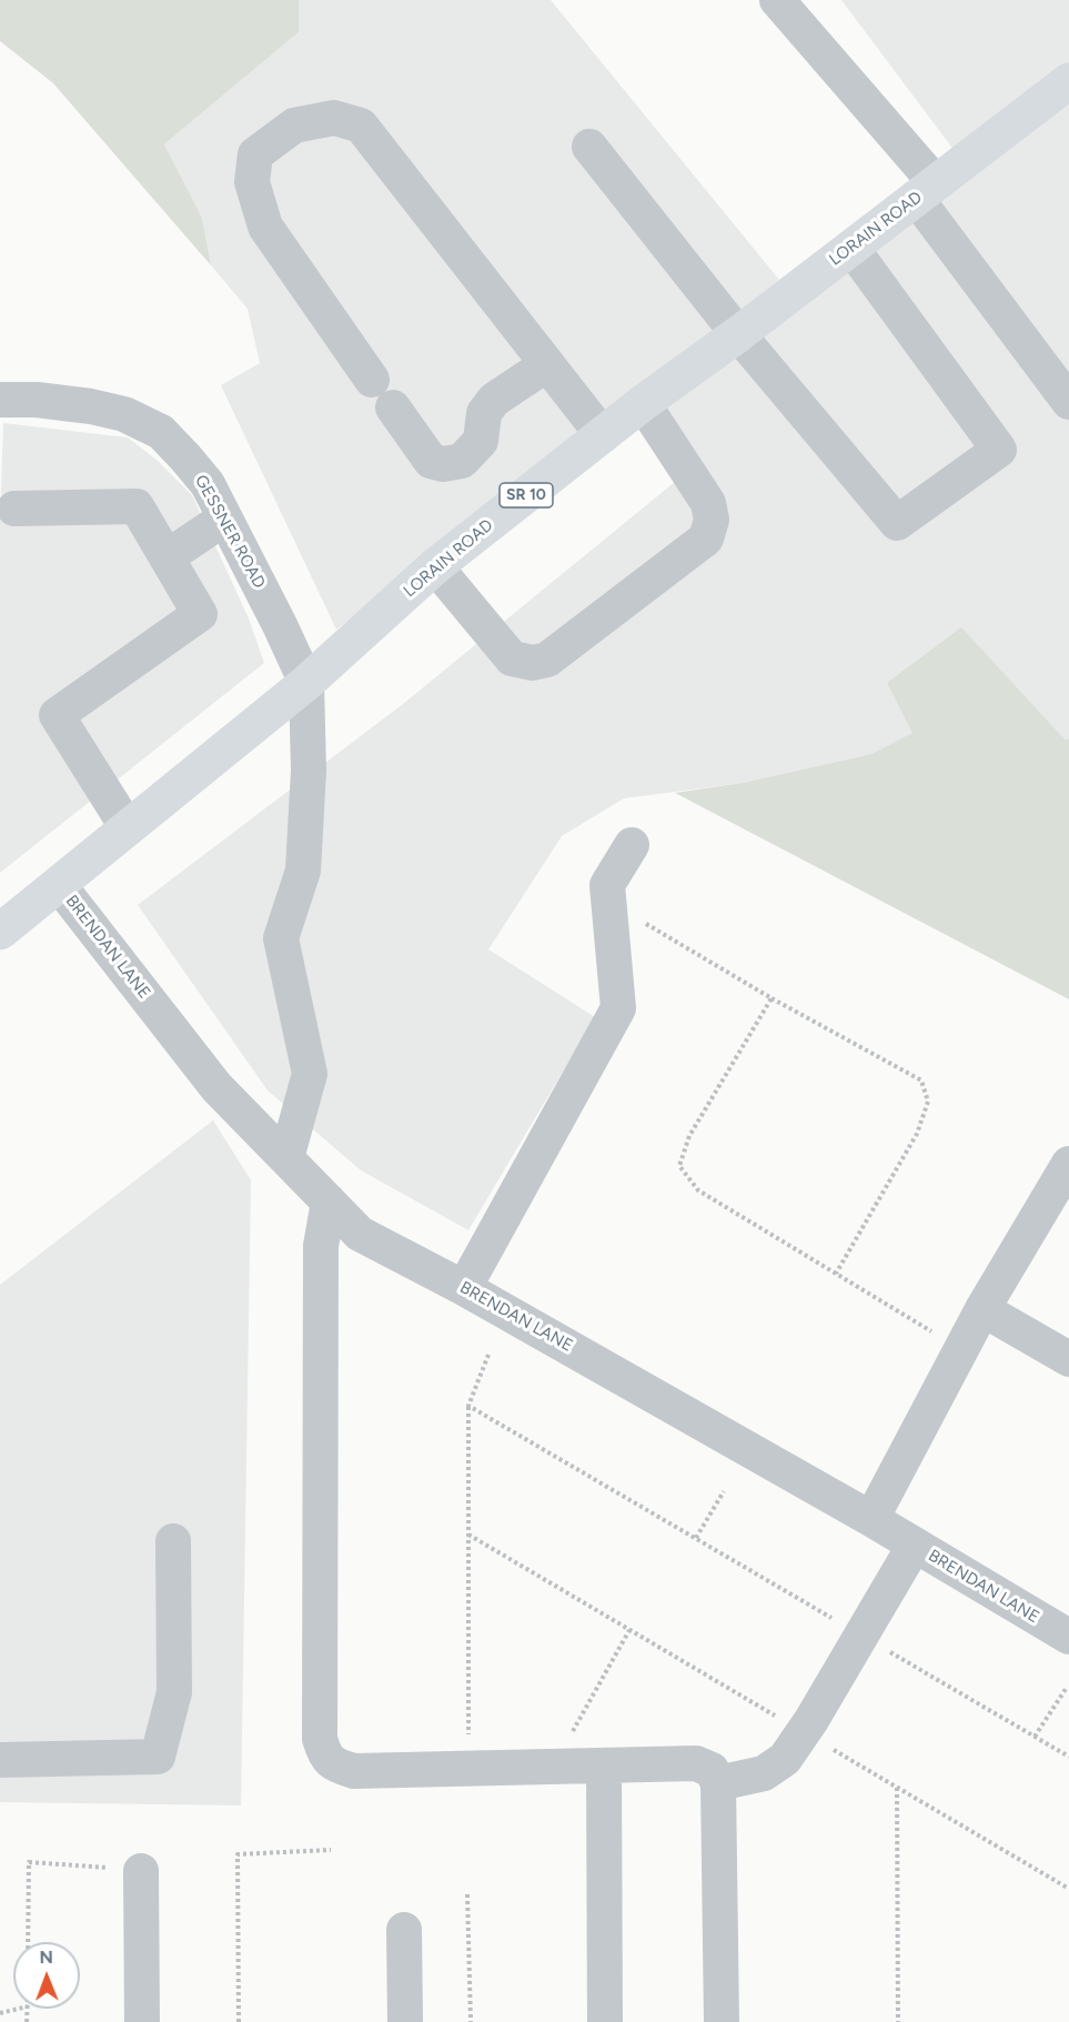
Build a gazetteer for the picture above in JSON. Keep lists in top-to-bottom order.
{
  "streets": {
    "main road": ["LORAIN ROAD", "SR 10"],
    "street": ["GESSNER ROAD", "BRENDAN LANE"]
  },
  "crossings": [
    ["LORAIN ROAD", "GESSNER ROAD"],
    ["LORAIN ROAD", "BRENDAN LANE"]
  ],
  "north": "top"
}
